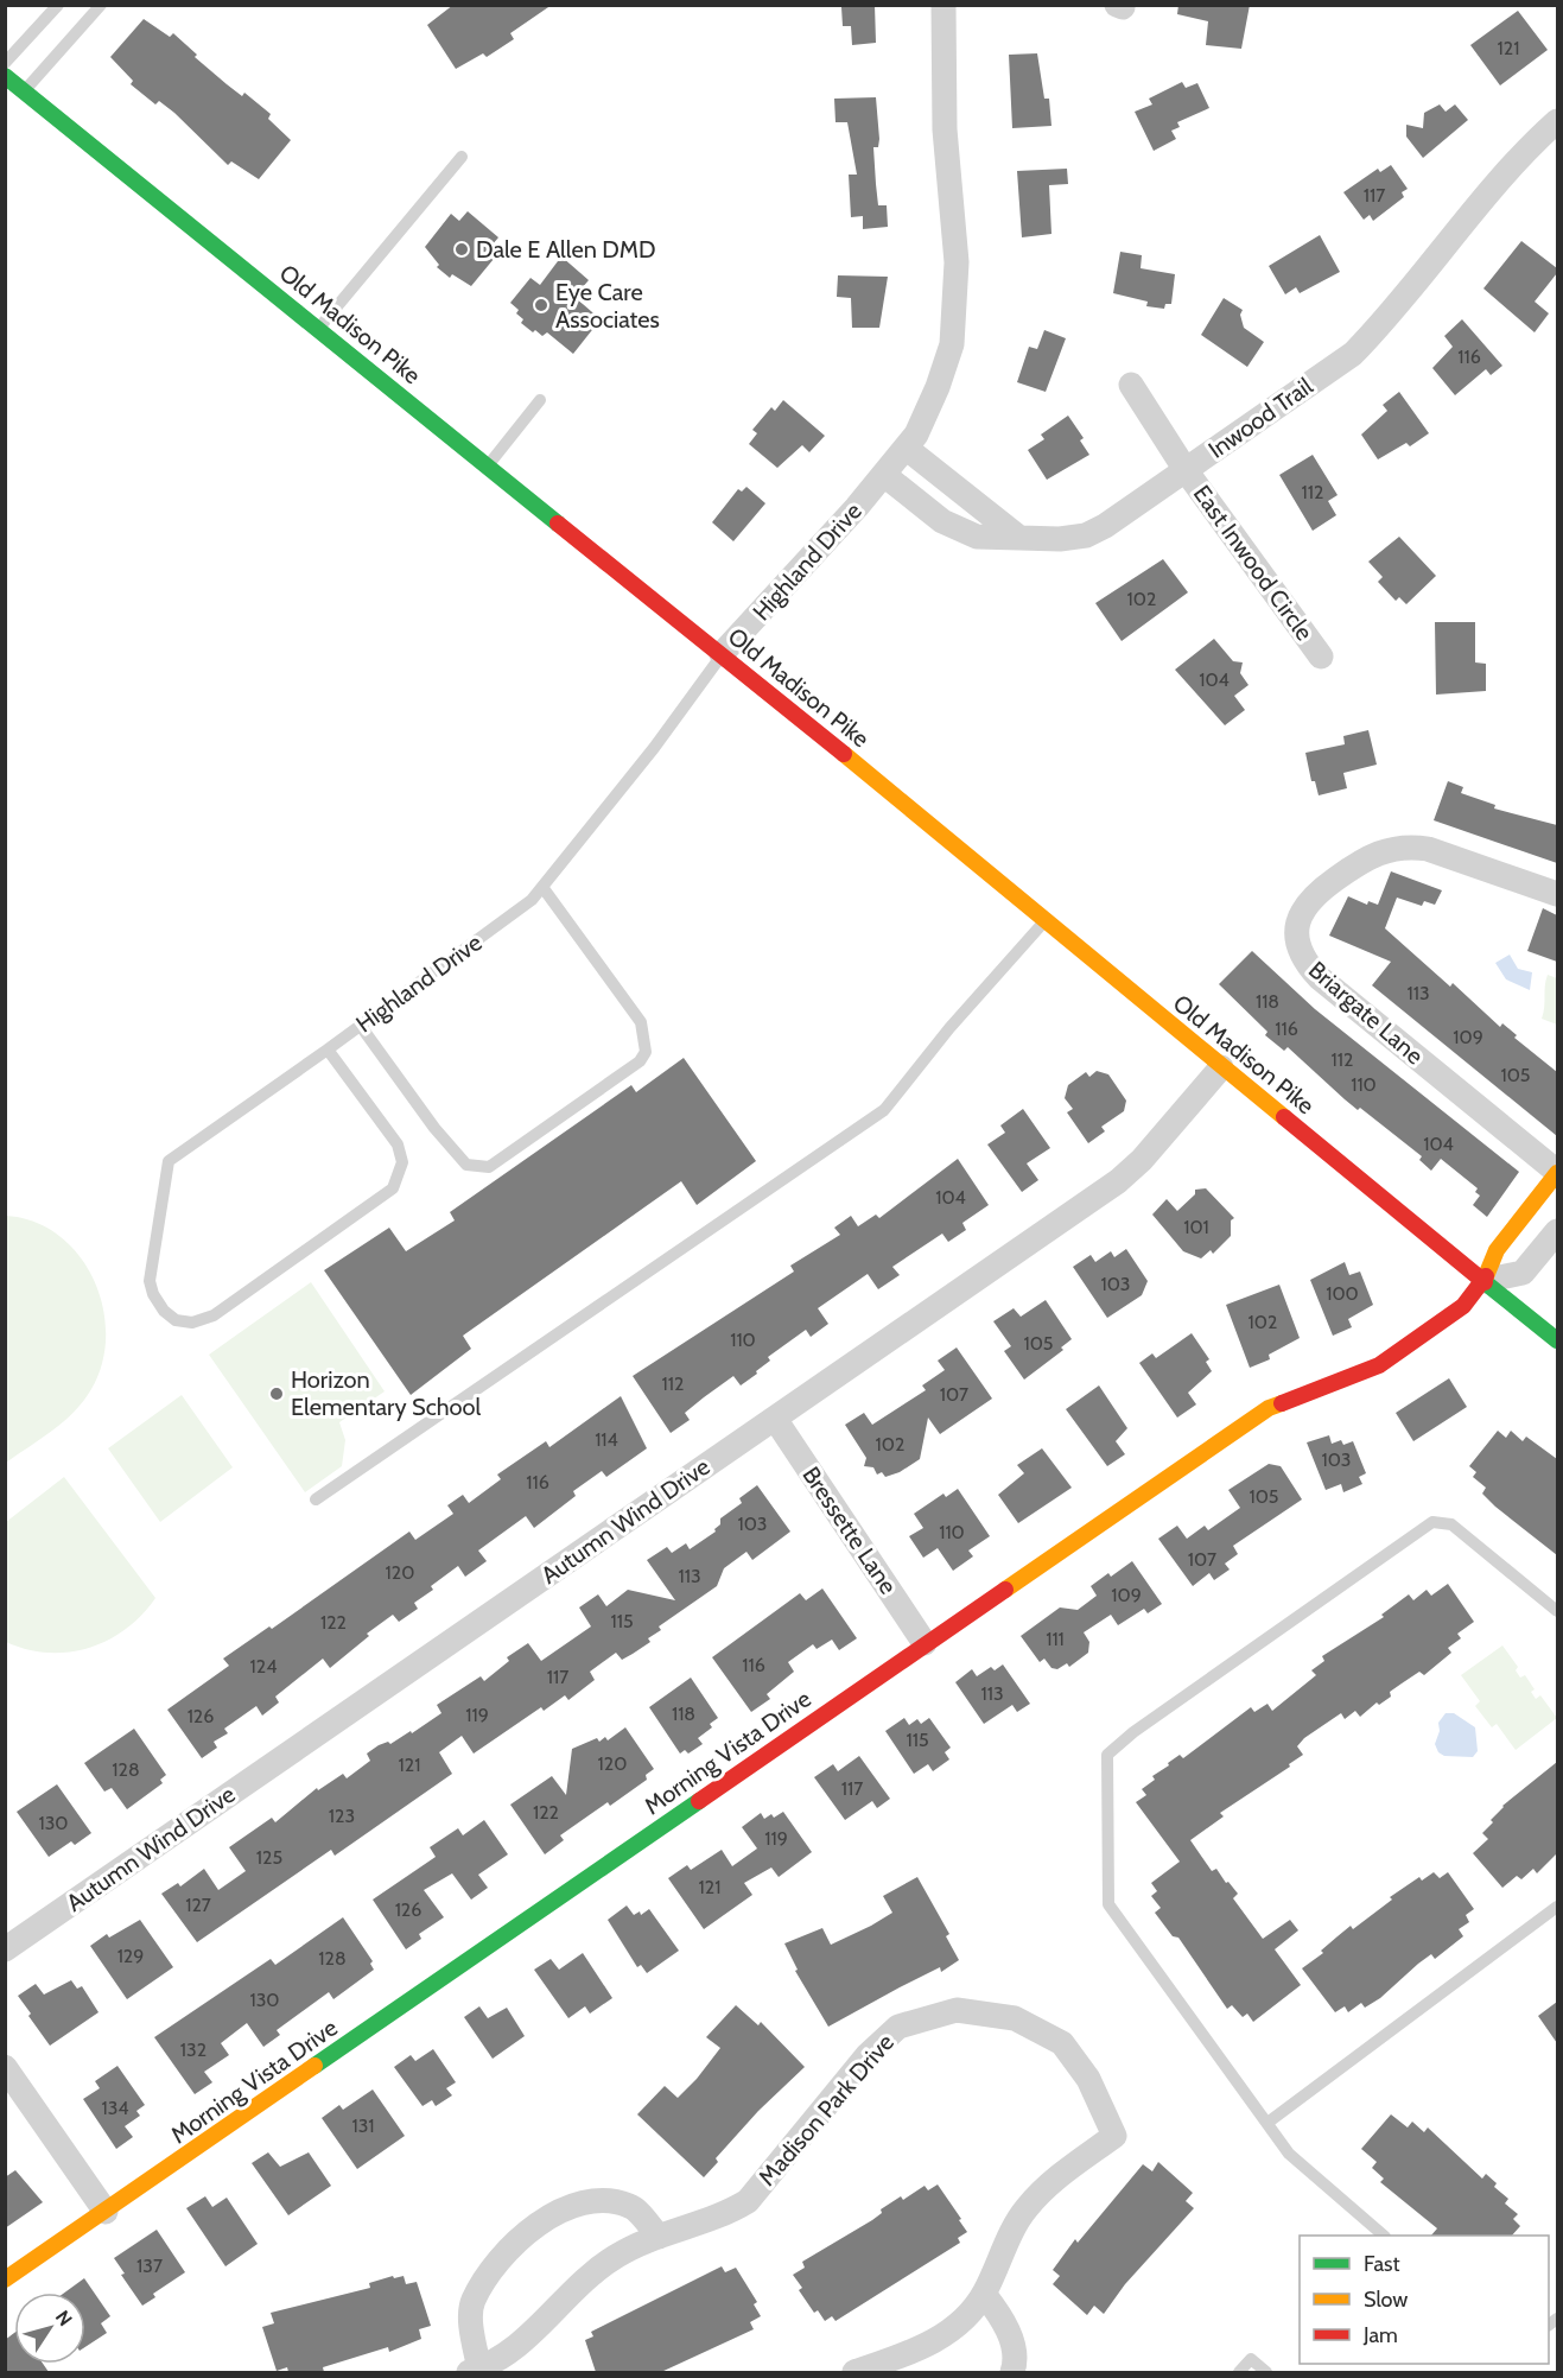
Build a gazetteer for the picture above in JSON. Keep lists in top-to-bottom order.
{
  "streets": {
    "main road": ["Old Madison Pike", "Morning Vista Drive"],
    "street": [
      "Inwood Trail",
      "Highland Drive",
      "East Inwood Circle",
      "Briargate Lane",
      "Autumn Wind Drive",
      "Bressette Lane",
      "Madison Park Drive"
    ]
  },
  "crossings": [
    ["Old Madison Pike", "Highland Drive"],
    ["Old Madison Pike", "Autumn Wind Drive"],
    ["Old Madison Pike", "Morning Vista Drive"],
    ["Inwood Trail", "Highland Drive"],
    ["Inwood Trail", "East Inwood Circle"],
    ["Briargate Lane", "Morning Vista Drive"],
    ["Autumn Wind Drive", "Bressette Lane"],
    ["Bressette Lane", "Morning Vista Drive"]
  ],
  "places": ["Dale E Allen DMD", "Eye Care Associates", "Horizon Elementary School"],
  "house_numbers": [
    "121",
    "117",
    "116",
    "112",
    "102",
    "104",
    "113",
    "118",
    "116",
    "109",
    "112",
    "105",
    "110",
    "104",
    "104",
    "101",
    "103",
    "100",
    "102",
    "110",
    "105",
    "112",
    "107",
    "114",
    "102",
    "103",
    "116",
    "105",
    "103",
    "110",
    "107",
    "120",
    "113",
    "109",
    "115",
    "122",
    "111",
    "116",
    "124",
    "117",
    "113",
    "118",
    "119",
    "126",
    "115",
    "120",
    "121",
    "128",
    "117",
    "122",
    "123",
    "130",
    "119",
    "125",
    "121",
    "127",
    "126",
    "129",
    "128",
    "130",
    "132",
    "134",
    "131",
    "137"
  ],
  "legend": ["Fast", "Slow", "Jam"],
  "north": "top right"
}
